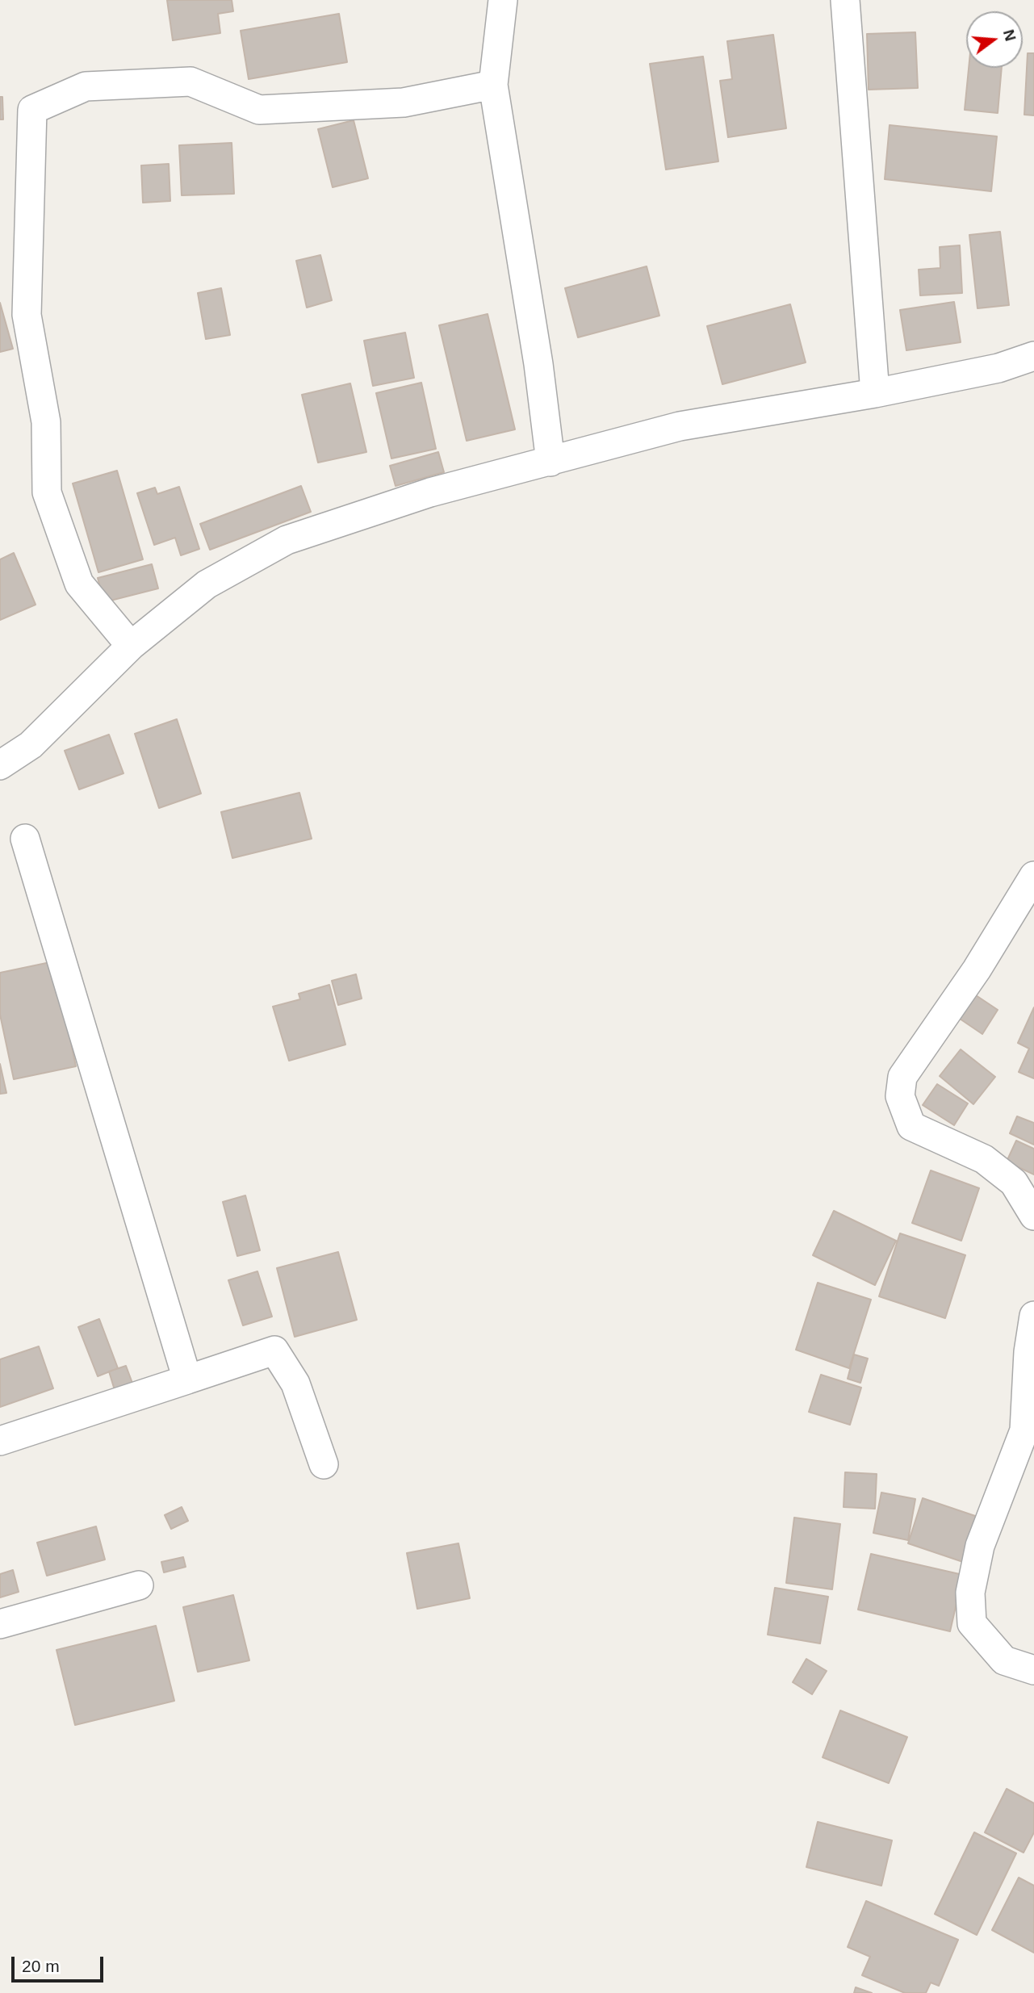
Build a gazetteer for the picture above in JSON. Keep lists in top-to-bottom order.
{
  "scale_bar": "20 m",
  "north": "right"
}
